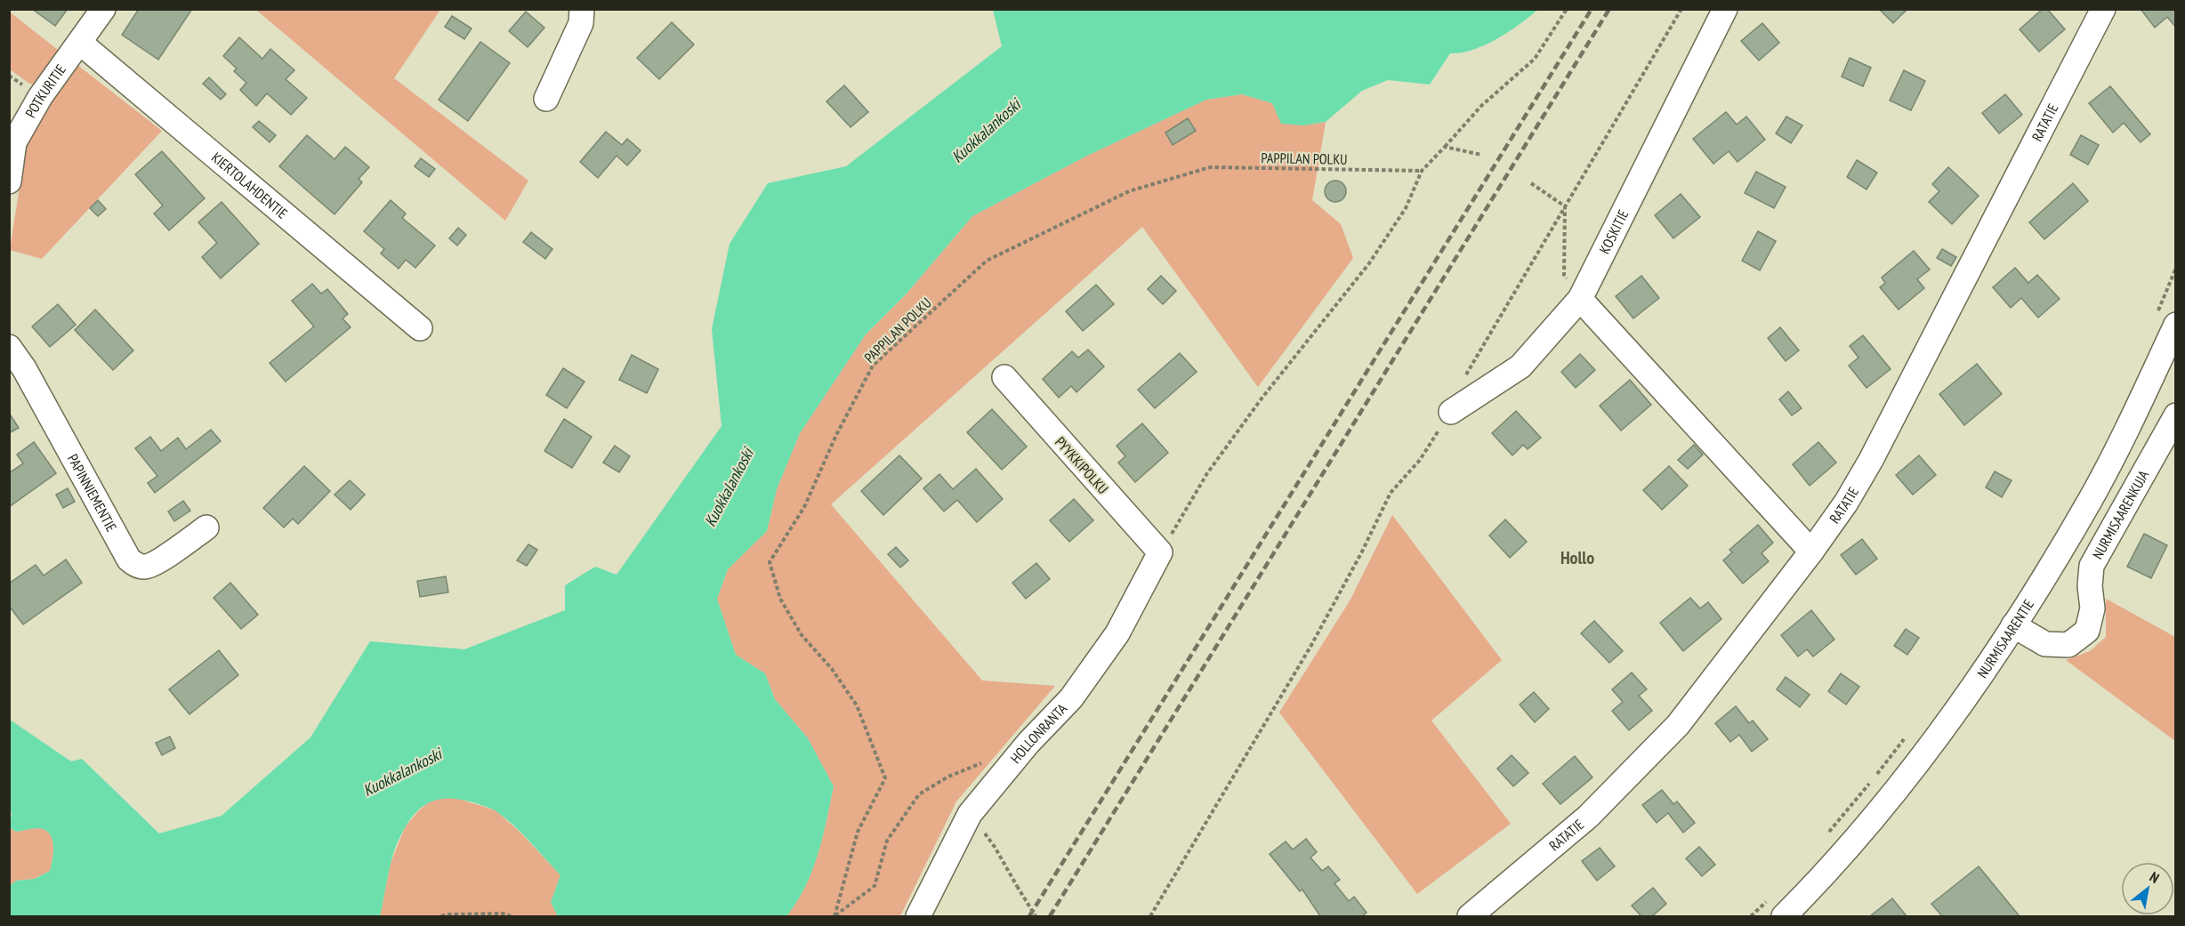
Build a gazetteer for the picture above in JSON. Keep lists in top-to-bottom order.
{
  "streets": {
    "street": [
      "POTKURITIE",
      "RATATIE",
      "KIERTOLAHDENTIE",
      "KOSKITIE",
      "PYYKKIPOLKU",
      "PAPINNIEMENTIE",
      "NURMISAARENKUJA",
      "NURMISAARENTIE",
      "HOLLONRANTA"
    ],
    "path": ["PAPPILAN POLKU"]
  },
  "crossings": [
    ["POTKURITIE", "KIERTOLAHDENTIE"],
    ["PYYKKIPOLKU", "HOLLONRANTA"],
    ["NURMISAARENKUJA", "NURMISAARENTIE"]
  ],
  "districts": ["Hollo"],
  "water": ["Kuokkalankoski"],
  "north": "top right"
}
